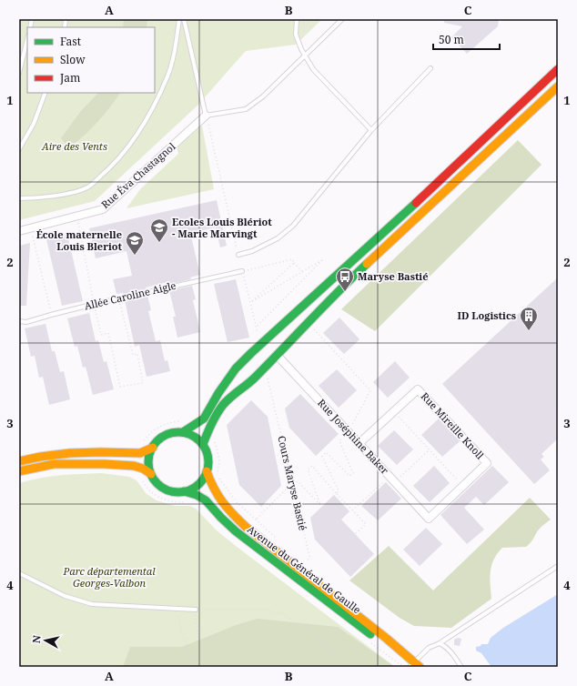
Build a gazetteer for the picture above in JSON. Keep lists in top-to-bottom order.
{
  "streets": {
    "main road": ["Avenue du Général de Gaulle"],
    "street": ["Rue Éva Chastagnol", "Rue Mireille Knoll", "Rue Joséphine Baker"],
    "lane": ["Allée Caroline Aigle"],
    "path": ["Cours Maryse Bastié"]
  },
  "crossings": [
    ["Rue Mireille Knoll", "Rue Joséphine Baker"],
    ["Cours Maryse Bastié", "Avenue du Général de Gaulle"]
  ],
  "parks": ["Aire des Vents", "Parc départemental Georges-Valbon"],
  "places": {
    "school or university": ["Ecoles Louis Blériot - Marie Marvingt", "École maternelle Louis Bleriot"],
    "bus stop": ["Maryse Bastié"],
    "building": ["ID Logistics"]
  },
  "legend": ["Fast", "Slow", "Jam"],
  "scale_bar": "50 m",
  "north": "left",
  "grid": {
    "columns": ["A", "B", "C"],
    "rows": [
      "1",
      "2",
      "3",
      "4"
    ]
  }
}
